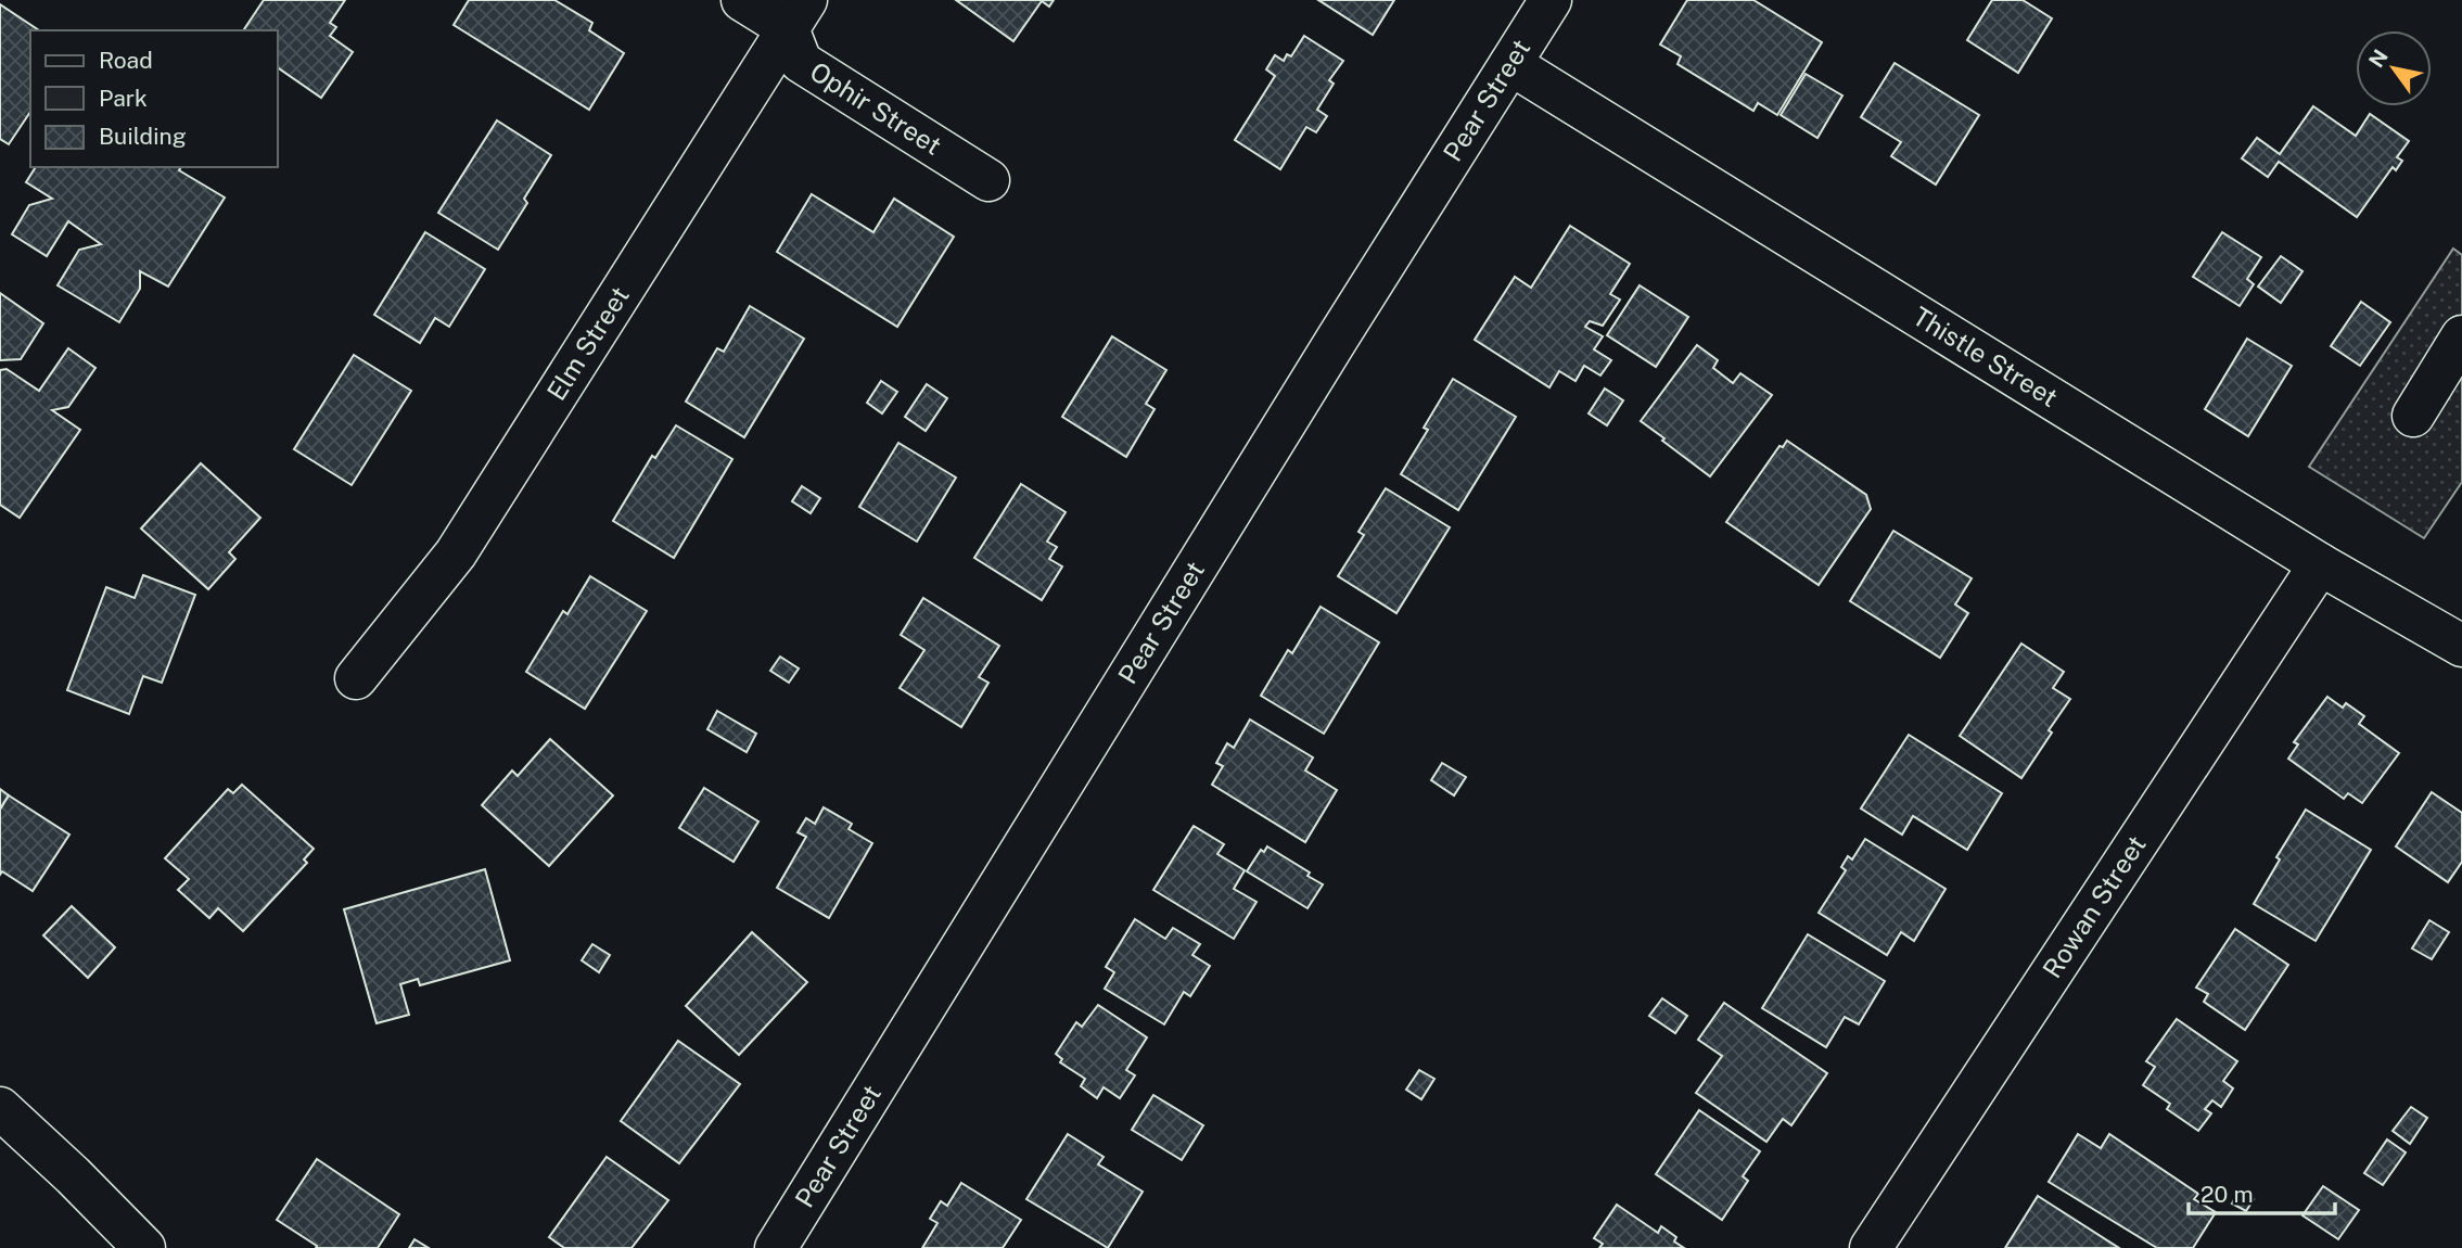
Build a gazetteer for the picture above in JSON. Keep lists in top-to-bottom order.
{
  "streets": {
    "street": [
      "Pear Street",
      "Ophir Street",
      "Elm Street",
      "Thistle Street",
      "Rowan Street"
    ]
  },
  "crossings": [
    ["Pear Street", "Thistle Street"],
    ["Ophir Street", "Elm Street"],
    ["Thistle Street", "Rowan Street"]
  ],
  "legend": ["Road", "Park", "Building"],
  "scale_bar": "20 m",
  "north": "top left"
}
